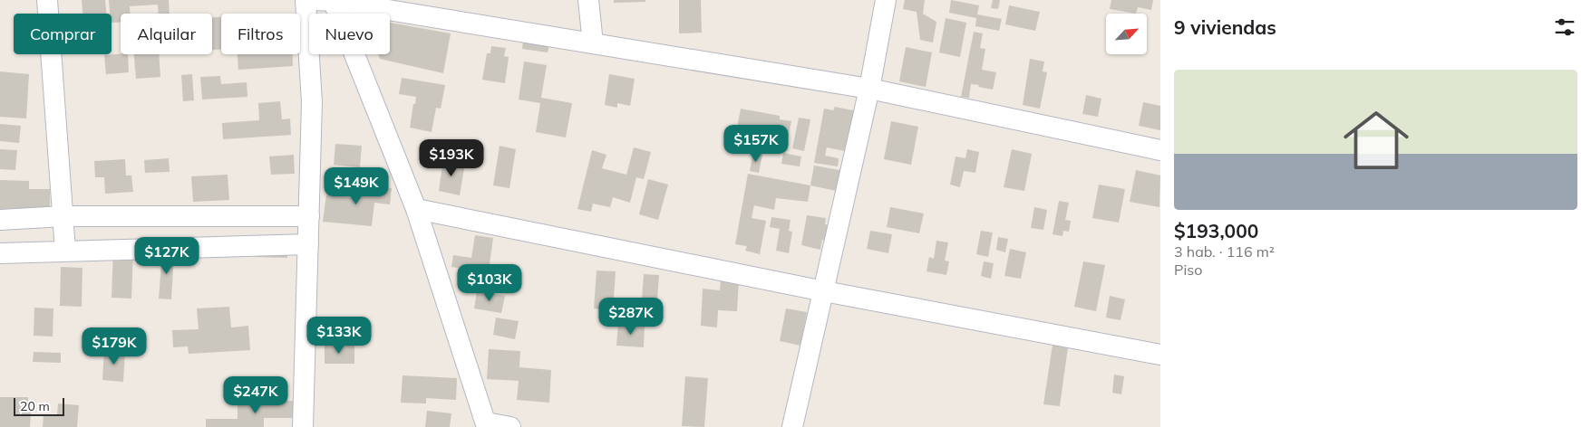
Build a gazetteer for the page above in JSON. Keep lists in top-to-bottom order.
{
  "scale_bar": "20 m",
  "north": "top right",
  "page": {
    "heading": "9 viviendas",
    "chip": [
      "Comprar",
      "Alquilar",
      "Filtros",
      "Nuevo"
    ],
    "list": [
      {
        "name": "$193,000",
        "note": "3 hab. · 116 m² · Piso"
      }
    ],
    "price": [
      "$157K",
      "$193K",
      "$149K",
      "$127K",
      "$103K",
      "$287K",
      "$133K",
      "$179K",
      "$247K"
    ],
    "scale": "20 m"
  }
}
